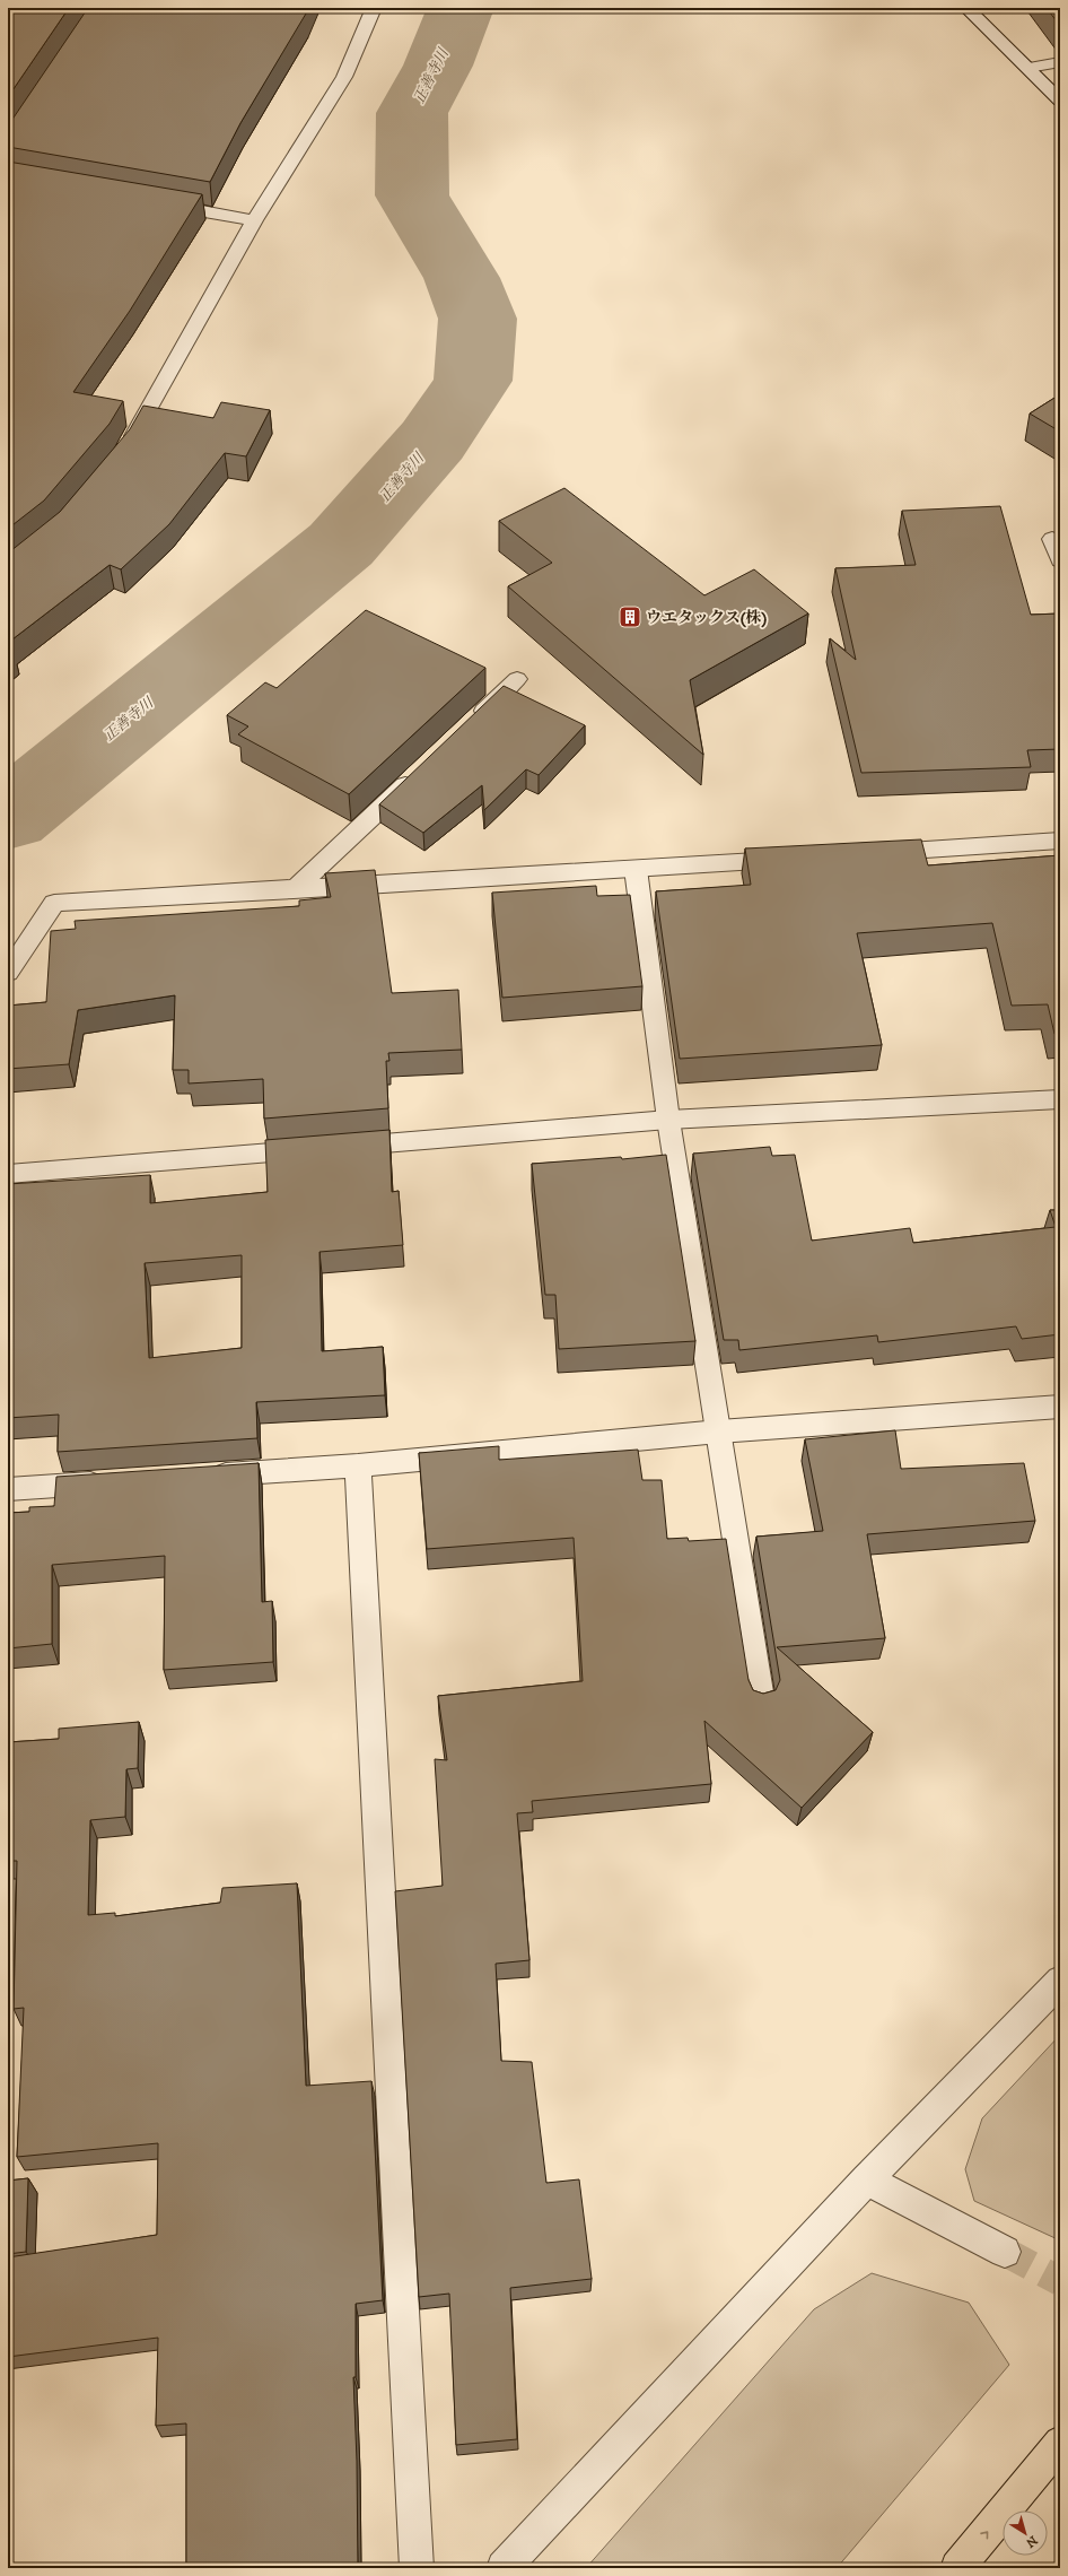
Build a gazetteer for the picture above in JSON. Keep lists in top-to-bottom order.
{
  "water": ["正善寺川"],
  "places": {
    "building": ["ウエタックス(株)"]
  },
  "north": "bottom right"
}
